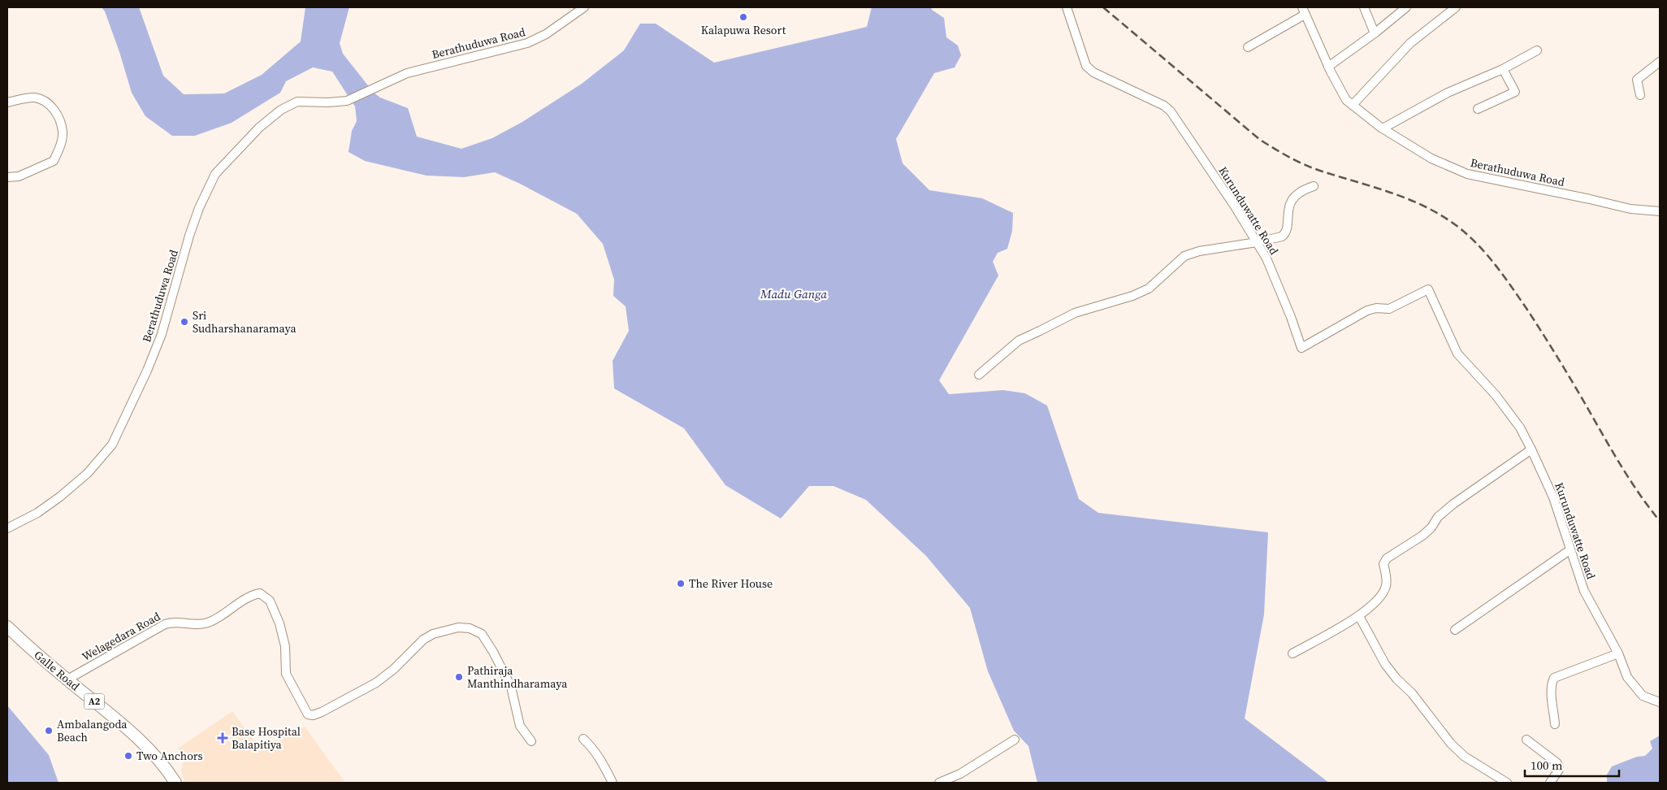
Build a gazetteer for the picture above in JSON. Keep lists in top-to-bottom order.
{
  "streets": {
    "highway": ["Galle Road", "A2"],
    "street": ["Berathuduwa Road", "Kurunduwatte Road", "Welagedara Road"]
  },
  "crossings": [
    ["Welagedara Road", "Galle Road"]
  ],
  "water": ["Madu Ganga"],
  "places": {
    "other": [
      "Kalapuwa Resort",
      "Sri Sudharshanaramaya",
      "The River House",
      "Pathiraja Manthindharamaya",
      "Ambalangoda Beach",
      "Two Anchors"
    ],
    "health": ["Base Hospital Balapitiya"]
  },
  "scale_bar": "100 m"
}
